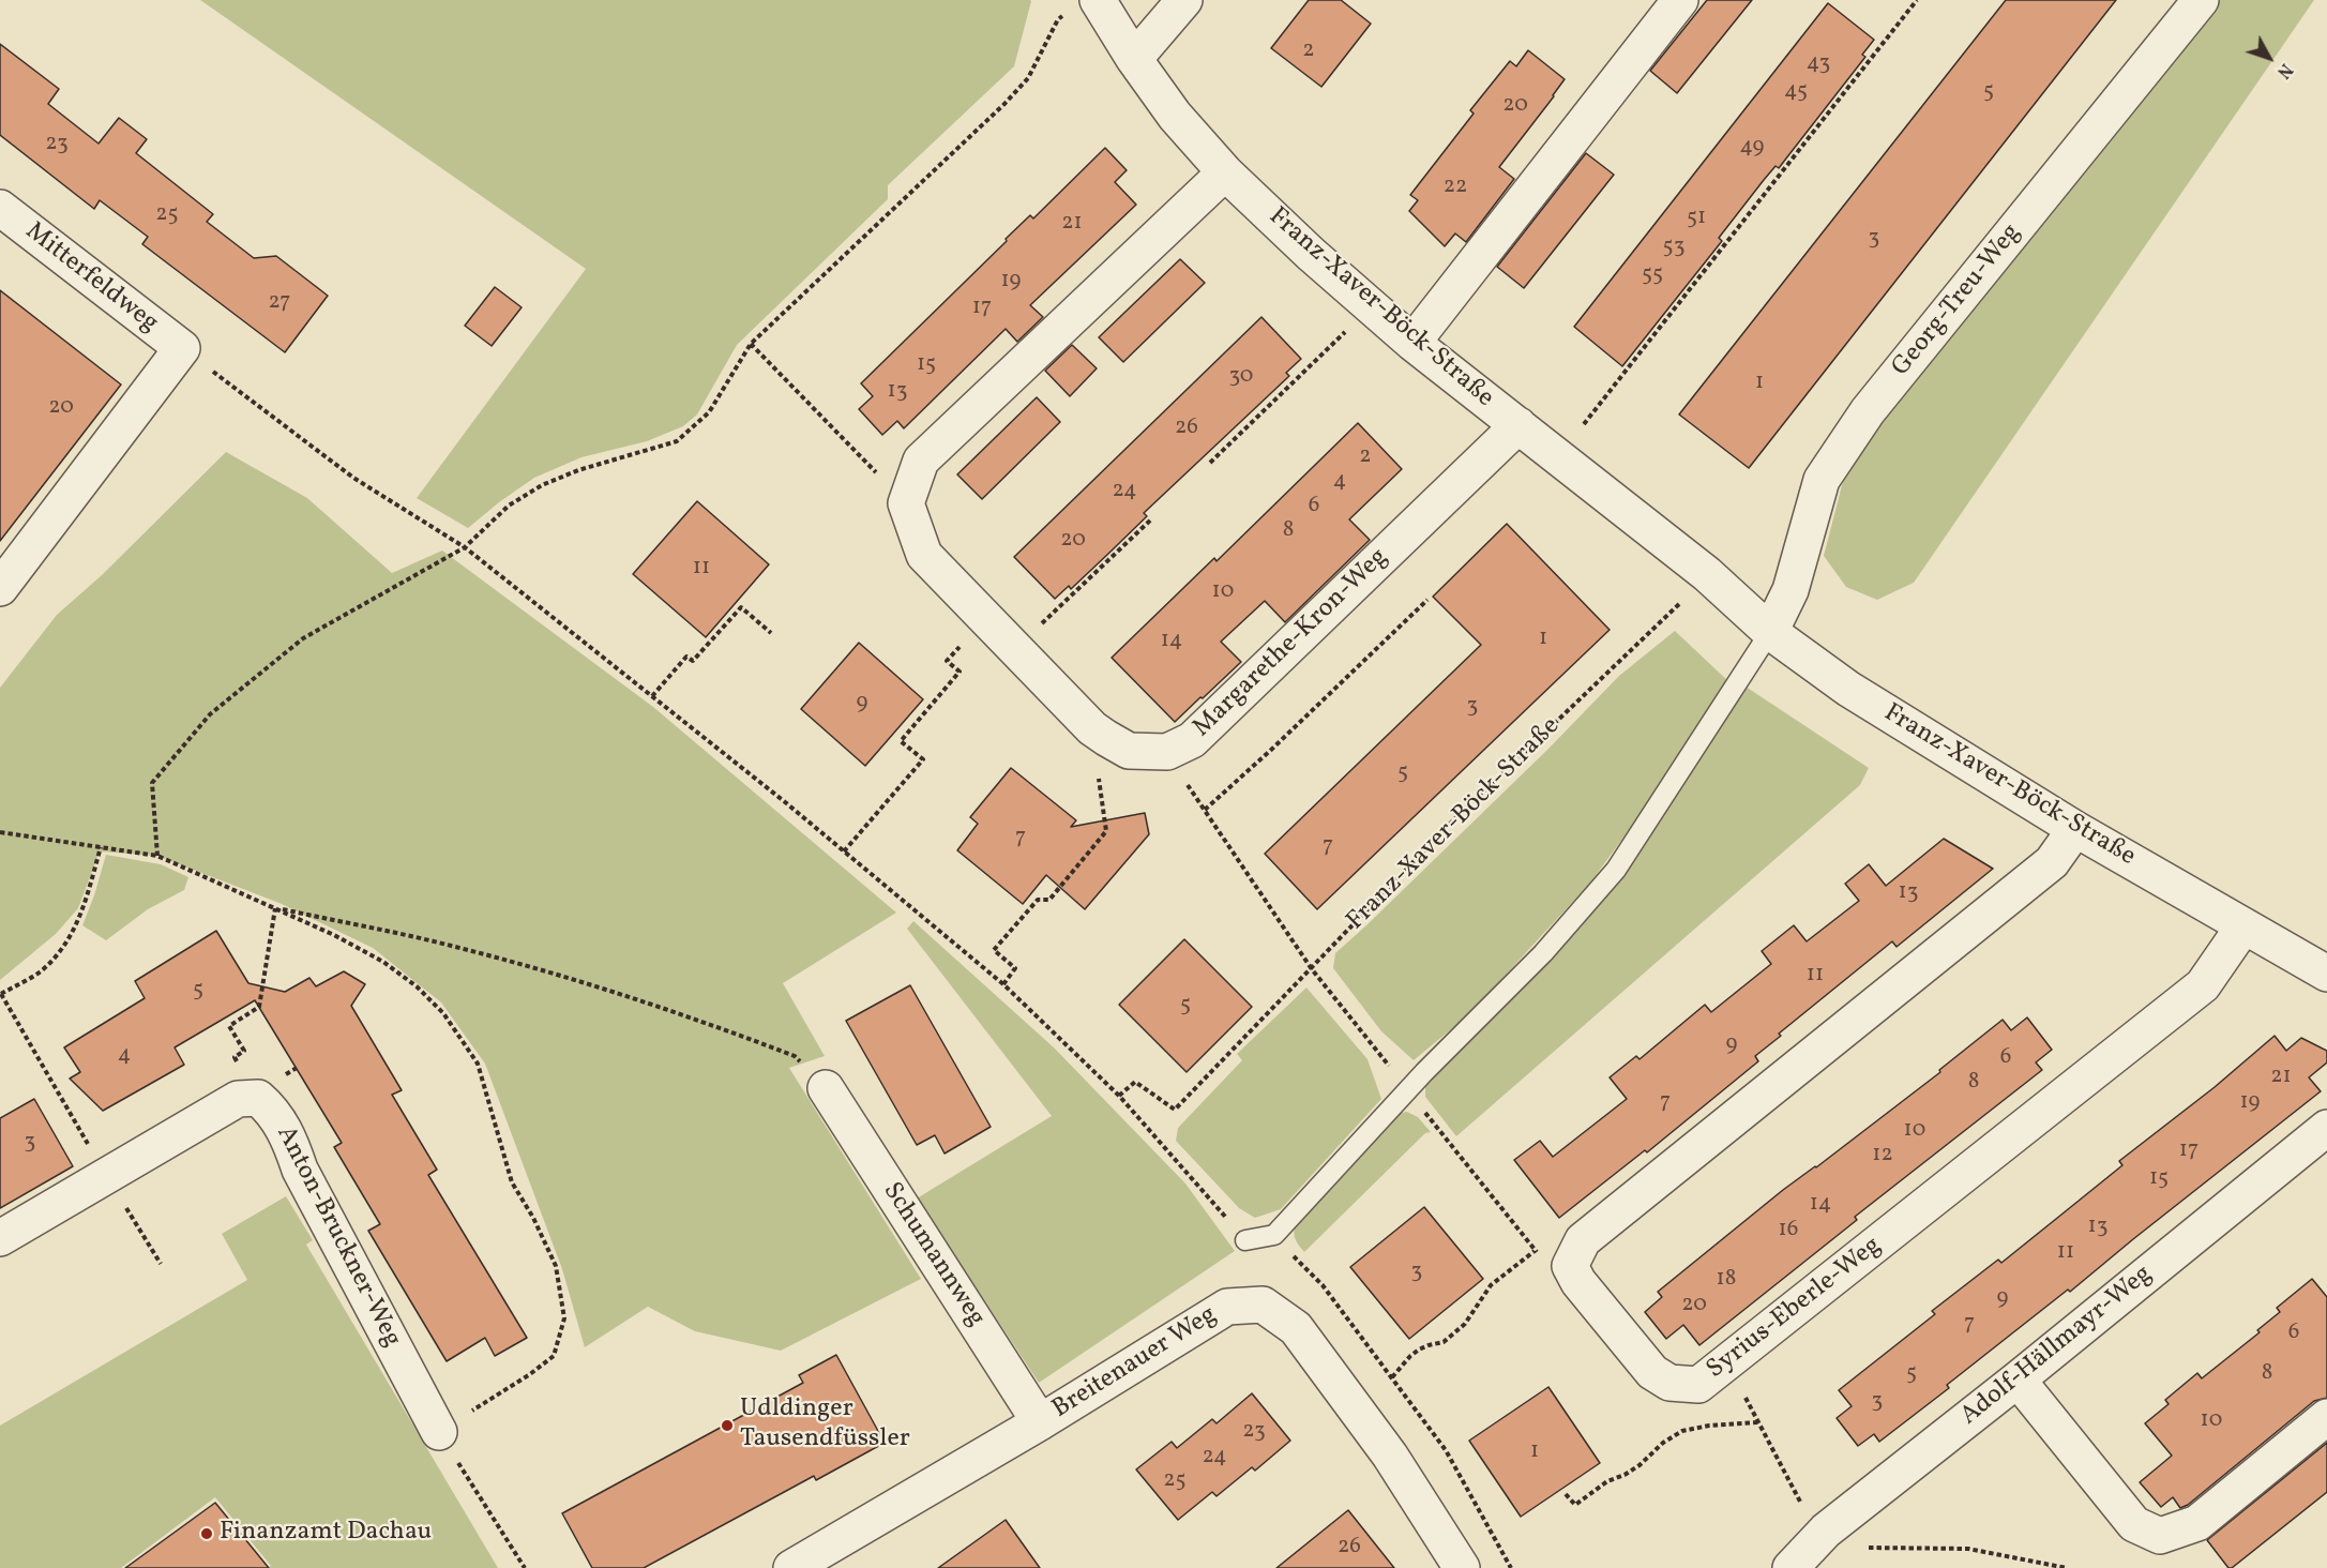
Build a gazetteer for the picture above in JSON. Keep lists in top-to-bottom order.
{
  "streets": {
    "street": [
      "Mitterfeldweg",
      "Georg-Treu-Weg",
      "Franz-Xaver-Böck-Straße",
      "Margarethe-Kron-Weg",
      "Anton-Bruckner-Weg",
      "Schumannweg",
      "Syrius-Eberle-Weg",
      "Adolf-Hällmayr-Weg",
      "Breitenauer Weg"
    ]
  },
  "crossings": [
    ["Georg-Treu-Weg", "Franz-Xaver-Böck-Straße"],
    ["Franz-Xaver-Böck-Straße", "Margarethe-Kron-Weg"],
    ["Franz-Xaver-Böck-Straße", "Syrius-Eberle-Weg"],
    ["Schumannweg", "Breitenauer Weg"]
  ],
  "places": ["Udldinger Tausendfüssler", "Finanzamt Dachau"],
  "house_numbers": [
    "2",
    "43",
    "45",
    "5",
    "20",
    "23",
    "49",
    "22",
    "25",
    "51",
    "21",
    "3",
    "53",
    "55",
    "19",
    "27",
    "17",
    "15",
    "30",
    "1",
    "13",
    "20",
    "26",
    "2",
    "4",
    "24",
    "6",
    "8",
    "20",
    "11",
    "10",
    "1",
    "14",
    "9",
    "3",
    "5",
    "7",
    "7",
    "13",
    "11",
    "5",
    "5",
    "9",
    "4",
    "6",
    "21",
    "8",
    "7",
    "19",
    "10",
    "3",
    "17",
    "12",
    "15",
    "14",
    "13",
    "16",
    "11",
    "3",
    "18",
    "9",
    "20",
    "7",
    "6",
    "5",
    "8",
    "3",
    "10",
    "23",
    "1",
    "24",
    "25",
    "26"
  ],
  "north": "bottom right"
}
